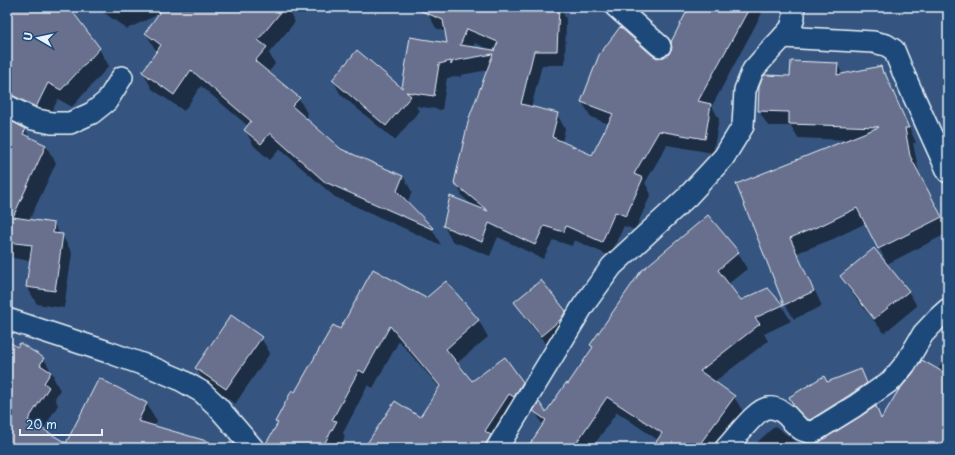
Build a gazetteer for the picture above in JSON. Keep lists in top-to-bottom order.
{
  "scale_bar": "20 m",
  "north": "left"
}
